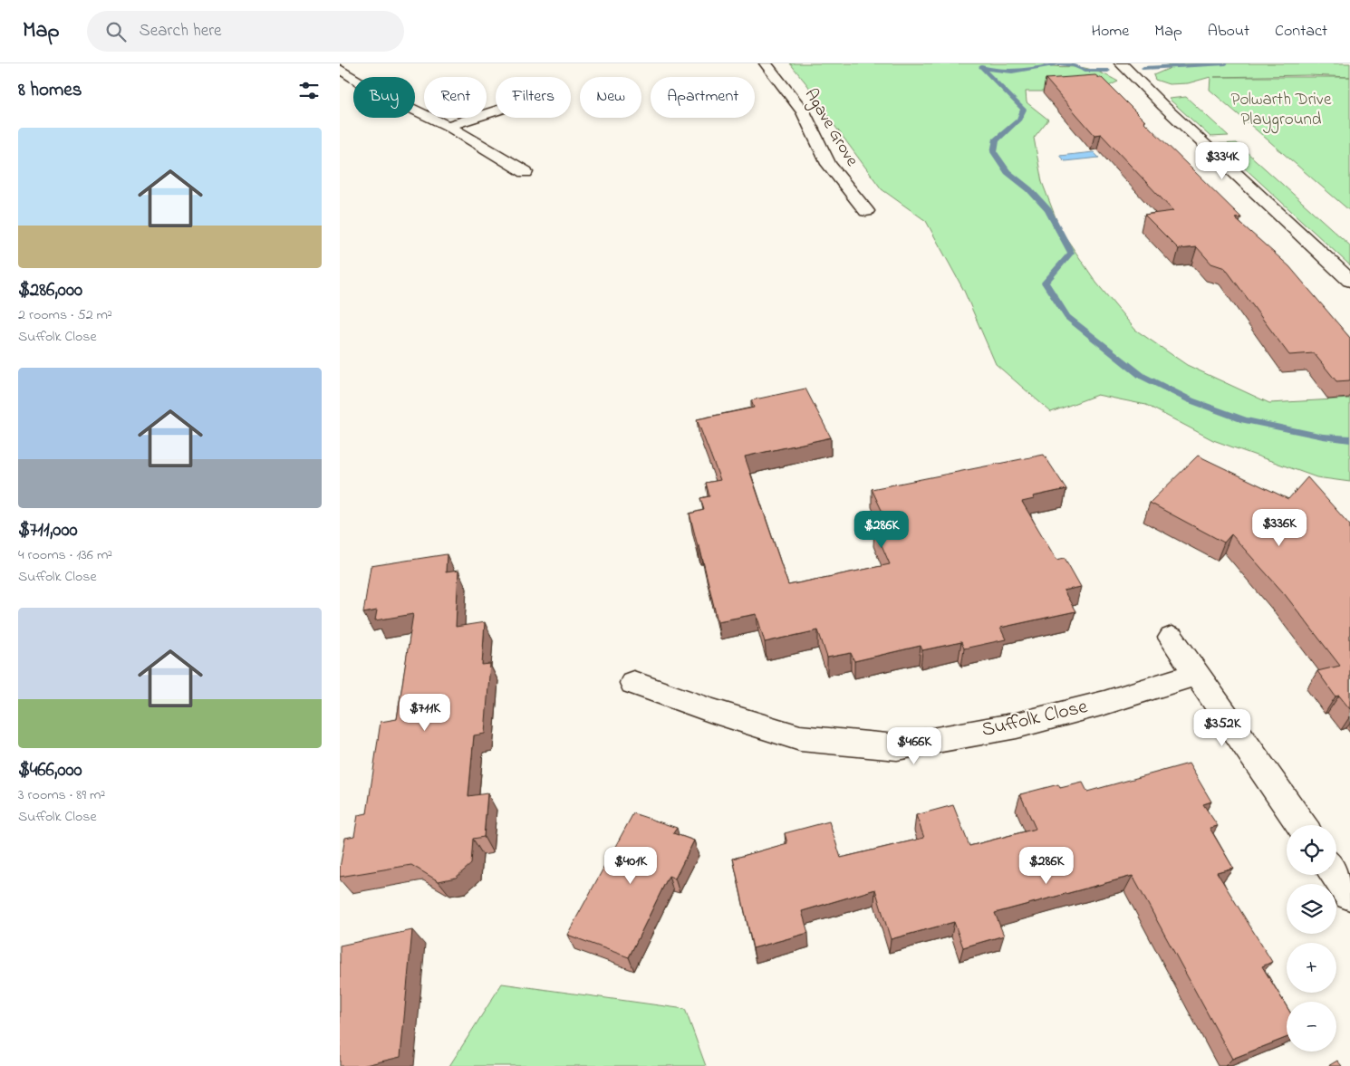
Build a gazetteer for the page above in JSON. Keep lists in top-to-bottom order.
{
  "streets": {
    "street": ["Agave Grove", "Suffolk Close"]
  },
  "parks": ["Polwarth Drive Playground"],
  "page": {
    "header": "Map",
    "search": "Search here",
    "nav": [
      "Home",
      "Map",
      "About",
      "Contact"
    ],
    "heading": "8 homes",
    "chip": [
      "Buy",
      "Rent",
      "Filters",
      "New",
      "Apartment"
    ],
    "list": [
      {
        "name": "$286,000",
        "note": "2 rooms · 52 m² · Suffolk Close"
      },
      {
        "name": "$711,000",
        "note": "4 rooms · 136 m² · Suffolk Close"
      },
      {
        "name": "$466,000",
        "note": "3 rooms · 89 m² · Suffolk Close"
      }
    ],
    "price": [
      "$334K",
      "$336K",
      "$286K",
      "$711K",
      "$352K",
      "$466K",
      "$401K",
      "$286K"
    ],
    "map_buttons": ["+", "−"]
  }
}
